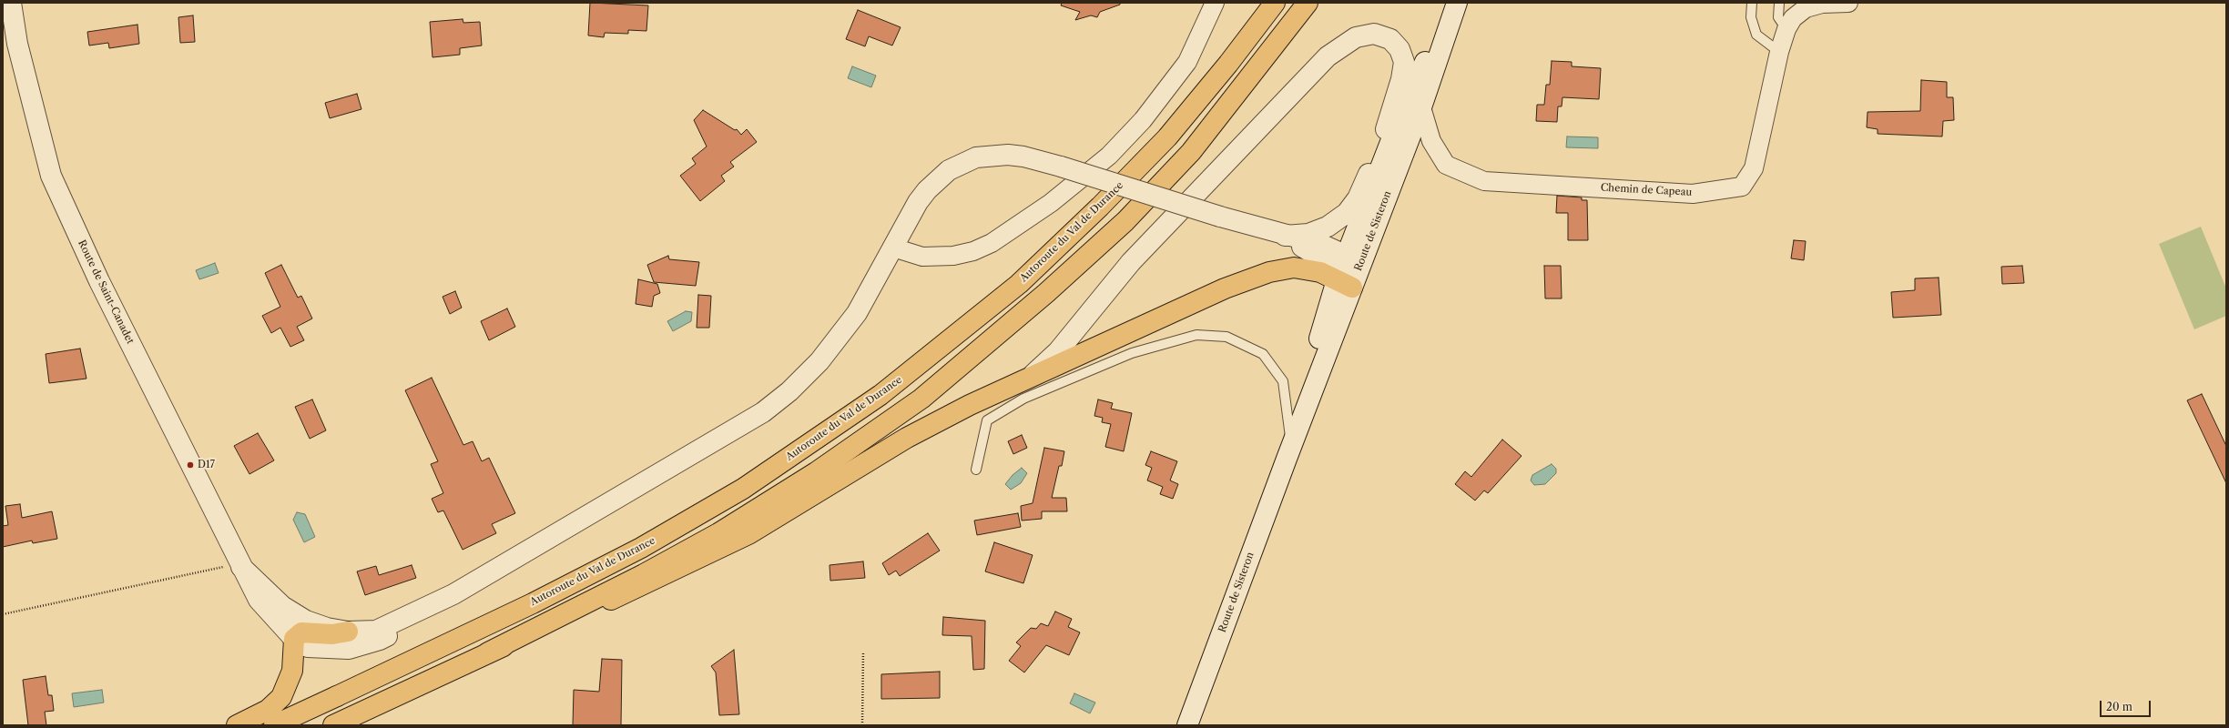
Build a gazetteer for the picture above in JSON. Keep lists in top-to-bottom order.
{
  "streets": {
    "highway": ["Autoroute du Val de Durance"],
    "street": ["Chemin de Capeau", "Route de Sisteron", "Route de Saint-Canadet"]
  },
  "crossings": [
    ["Chemin de Capeau", "Route de Sisteron"]
  ],
  "places": ["D17"],
  "scale_bar": "20 m"
}
